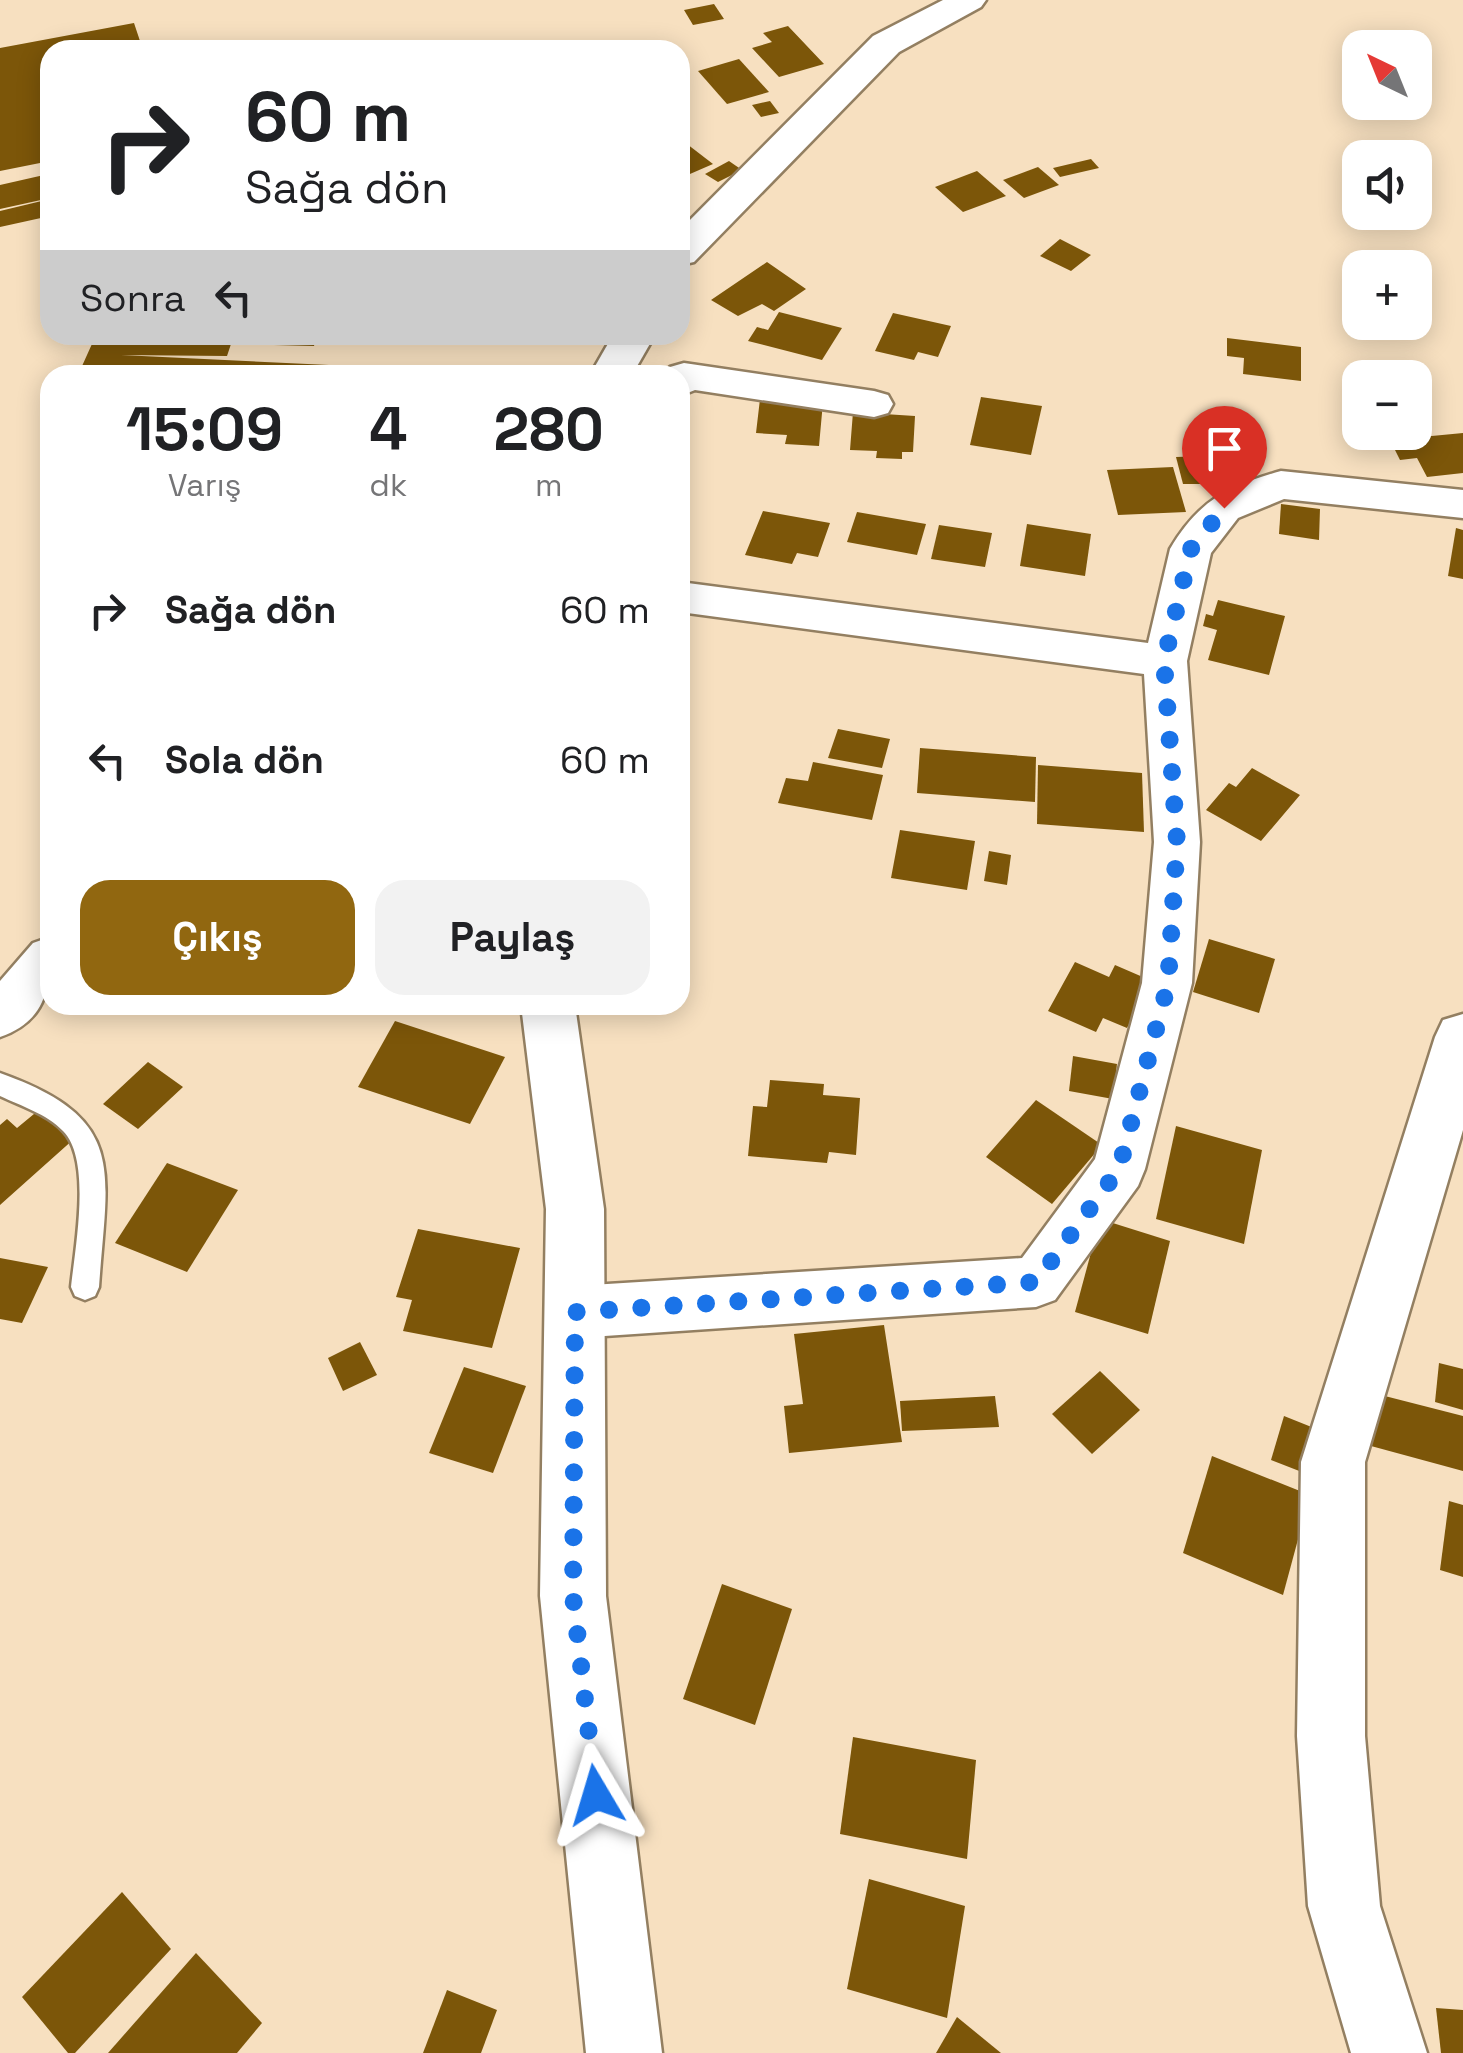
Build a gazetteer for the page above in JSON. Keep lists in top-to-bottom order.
{
  "north": "top left",
  "page": {
    "map_buttons": ["+", "−"],
    "turn": ["60 m", "Sağa dön"],
    "then": "Sonra",
    "eta": [
      "15:09",
      "Varış",
      "4",
      "dk",
      "280",
      "m"
    ],
    "list": [
      {
        "name": "Sağa dön",
        "value": "60 m"
      },
      {
        "name": "Sola dön",
        "value": "60 m"
      }
    ],
    "buttons": ["Çıkış", "Paylaş"]
  }
}
